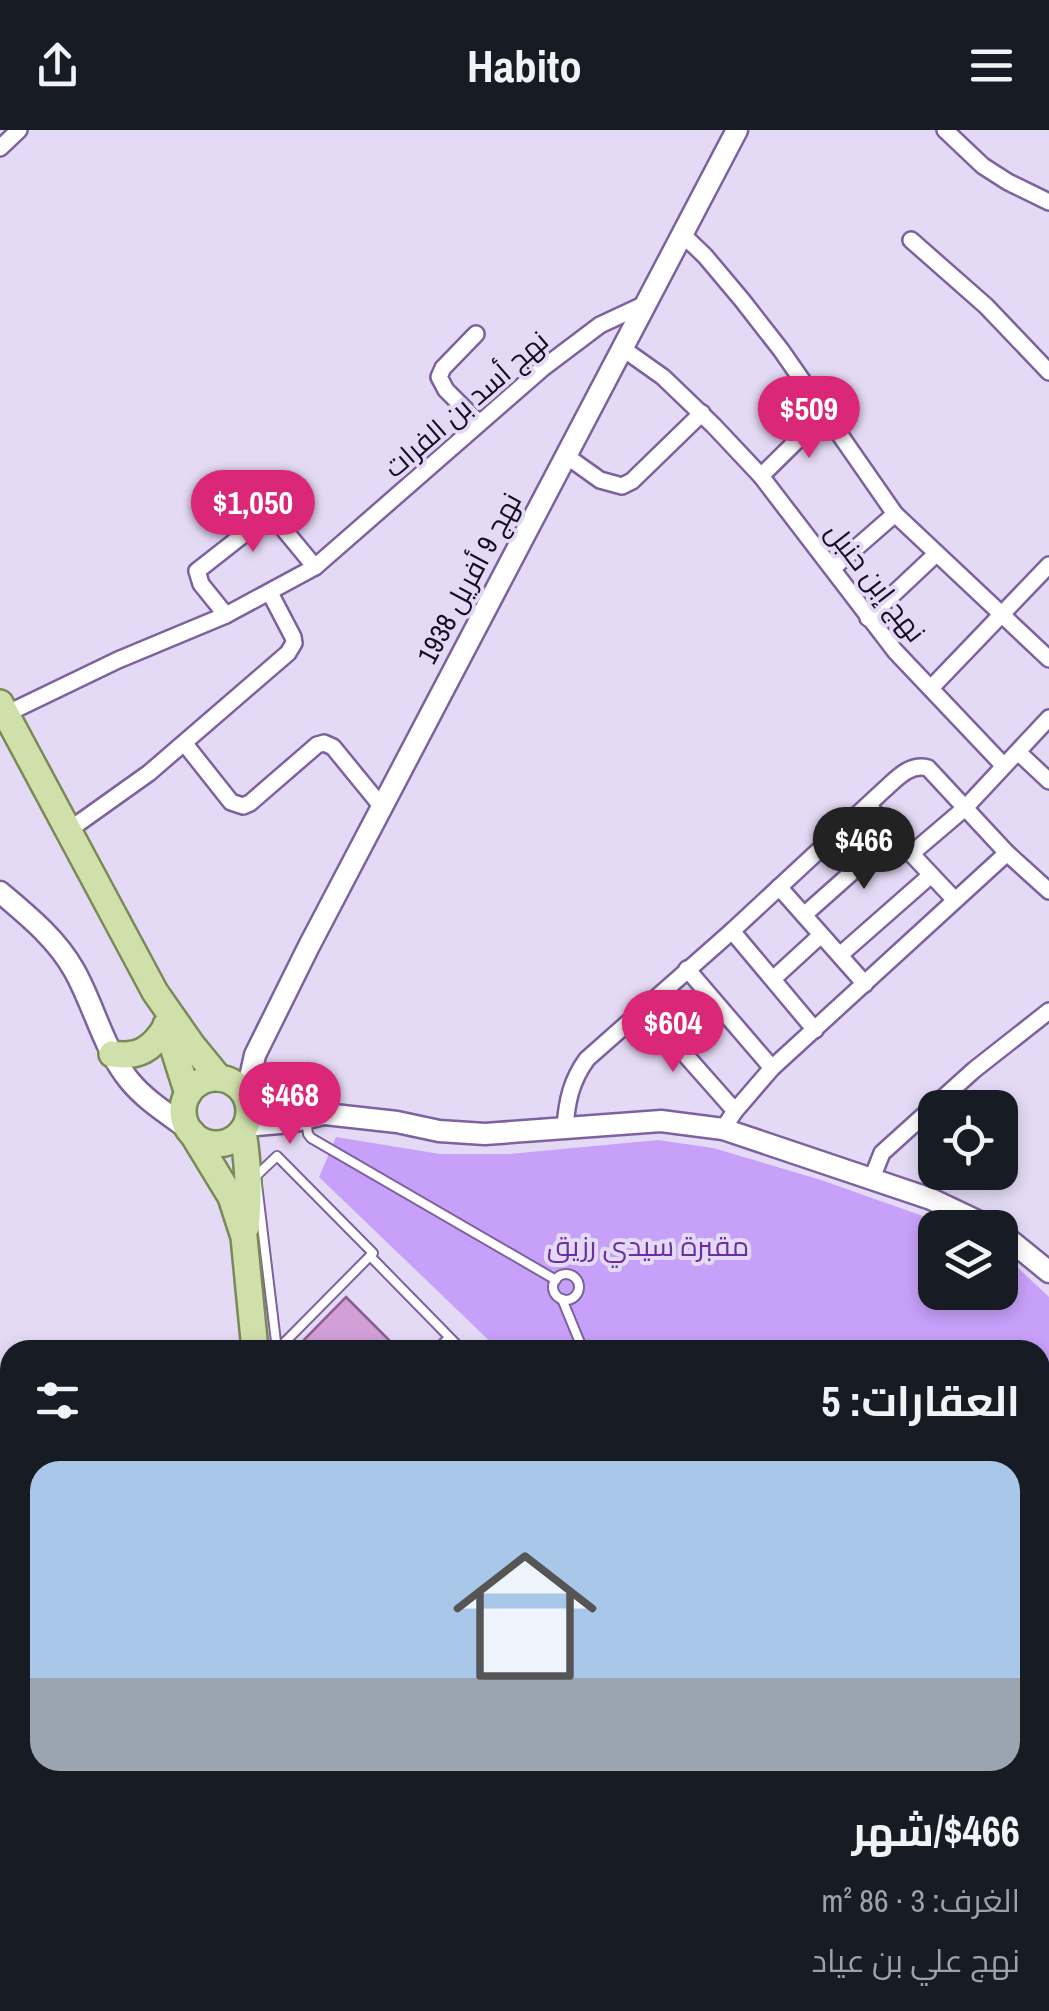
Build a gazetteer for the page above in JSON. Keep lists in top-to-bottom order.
{
  "streets": {
    "street": ["نهج أسد بن الفرات", "نهج 9 أفريل 1938", "نهج إبن حنبل"]
  },
  "crossings": [
    ["نهج أسد بن الفرات", "نهج 9 أفريل 1938"],
    ["نهج 9 أفريل 1938", "نهج إبن حنبل"]
  ],
  "parks": ["مقبرة سيدي رزيق"],
  "page": {
    "header": "Habito",
    "price": [
      "$509",
      "$1,050",
      "$466",
      "$604",
      "$468"
    ],
    "heading": "العقارات: 5",
    "list": [
      {
        "name": "$466/شهر",
        "note": "الغرف: 3 · 86 m² · نهج علي بن عياد"
      }
    ]
  }
}
